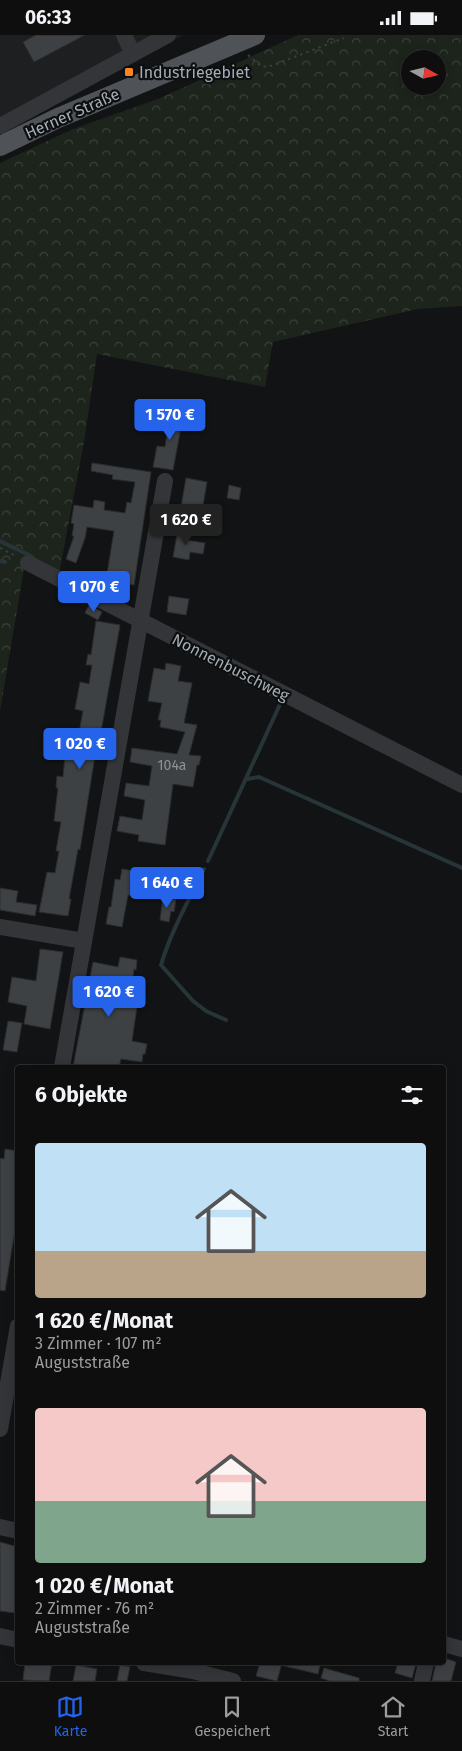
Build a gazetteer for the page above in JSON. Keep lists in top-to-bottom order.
{
  "streets": {
    "main road": ["Herner Straße"],
    "street": ["Nonnenbuschweg"]
  },
  "places": {
    "transit": ["Industriegebiet"]
  },
  "house_numbers": ["104a"],
  "north": "right",
  "page": {
    "status": "06:33",
    "price": [
      "1 570 €",
      "1 620 €",
      "1 070 €",
      "1 020 €",
      "1 640 €",
      "1 620 €"
    ],
    "heading": "6 Objekte",
    "list": [
      {
        "name": "1 620 €/Monat",
        "note": "3 Zimmer · 107 m² · Auguststraße"
      },
      {
        "name": "1 020 €/Monat",
        "note": "2 Zimmer · 76 m² · Auguststraße"
      }
    ],
    "tabs": ["Karte", "Gespeichert", "Start"]
  }
}
